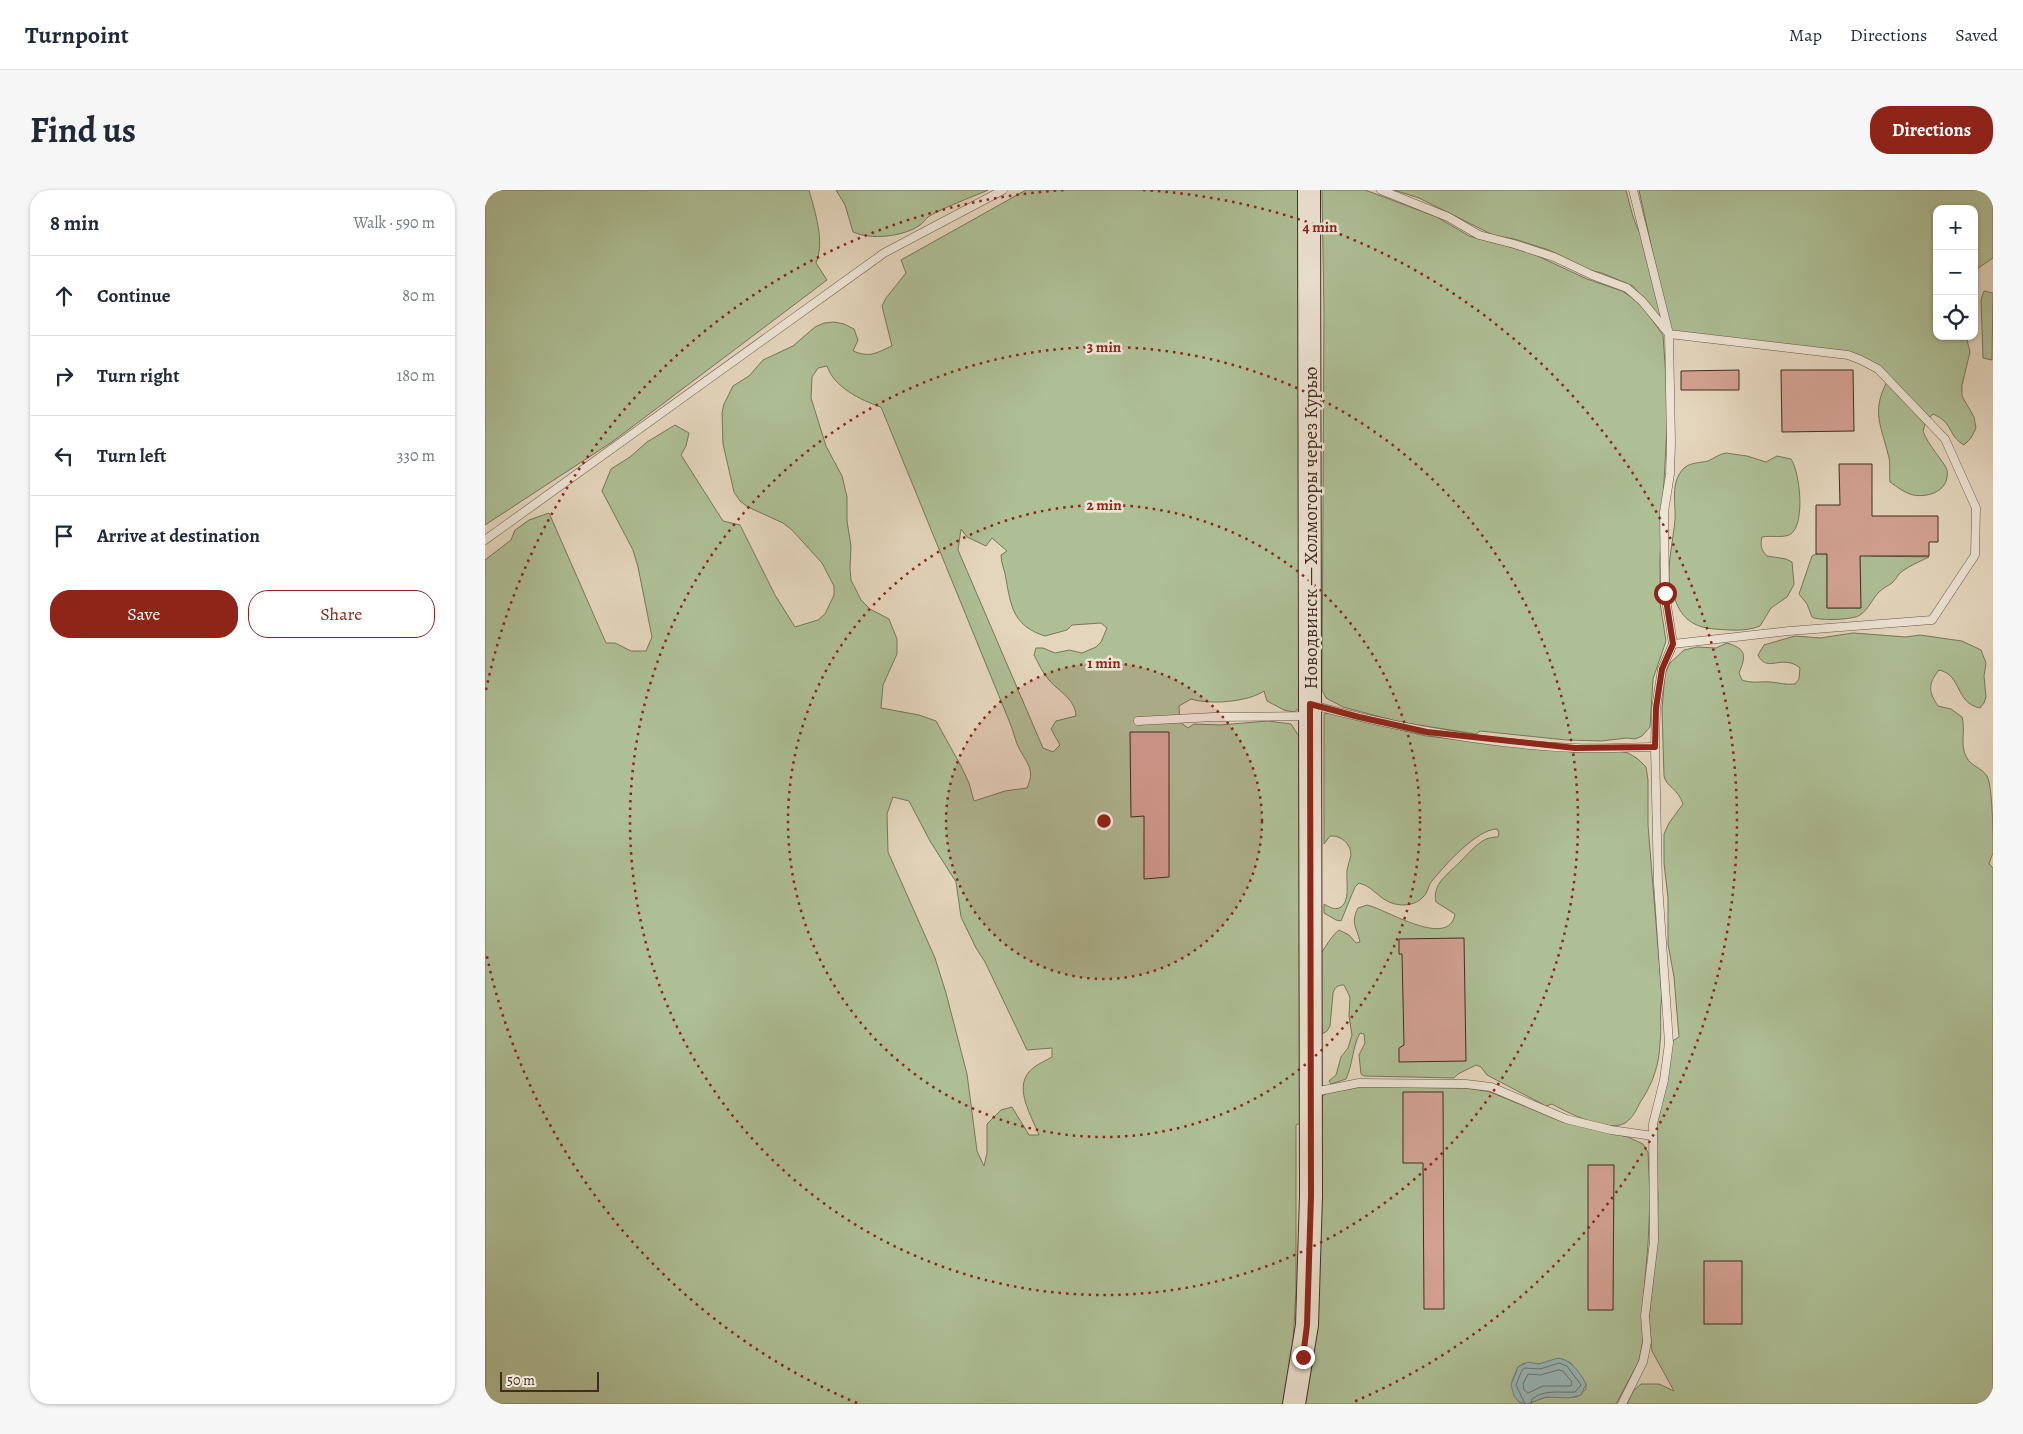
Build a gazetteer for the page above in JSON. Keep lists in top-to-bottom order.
{
  "streets": {
    "main road": ["Новодвинск — Холмогоры через Курью"]
  },
  "scale_bar": "50 m",
  "page": {
    "header": "Turnpoint",
    "nav": ["Map", "Directions", "Saved"],
    "title": "Find us",
    "buttons": [
      "Directions",
      ["Save", "Share"]
    ],
    "heading": ["8 min", "Walk · 590 m"],
    "map_buttons": ["+", "−"],
    "list": [
      ["Continue", "80 m"],
      ["Turn right", "180 m"],
      ["Turn left", "330 m"],
      "Arrive at destination"
    ],
    "scale": "50 m"
  },
  "rings": [
    "4 min",
    "3 min",
    "2 min",
    "1 min"
  ]
}
